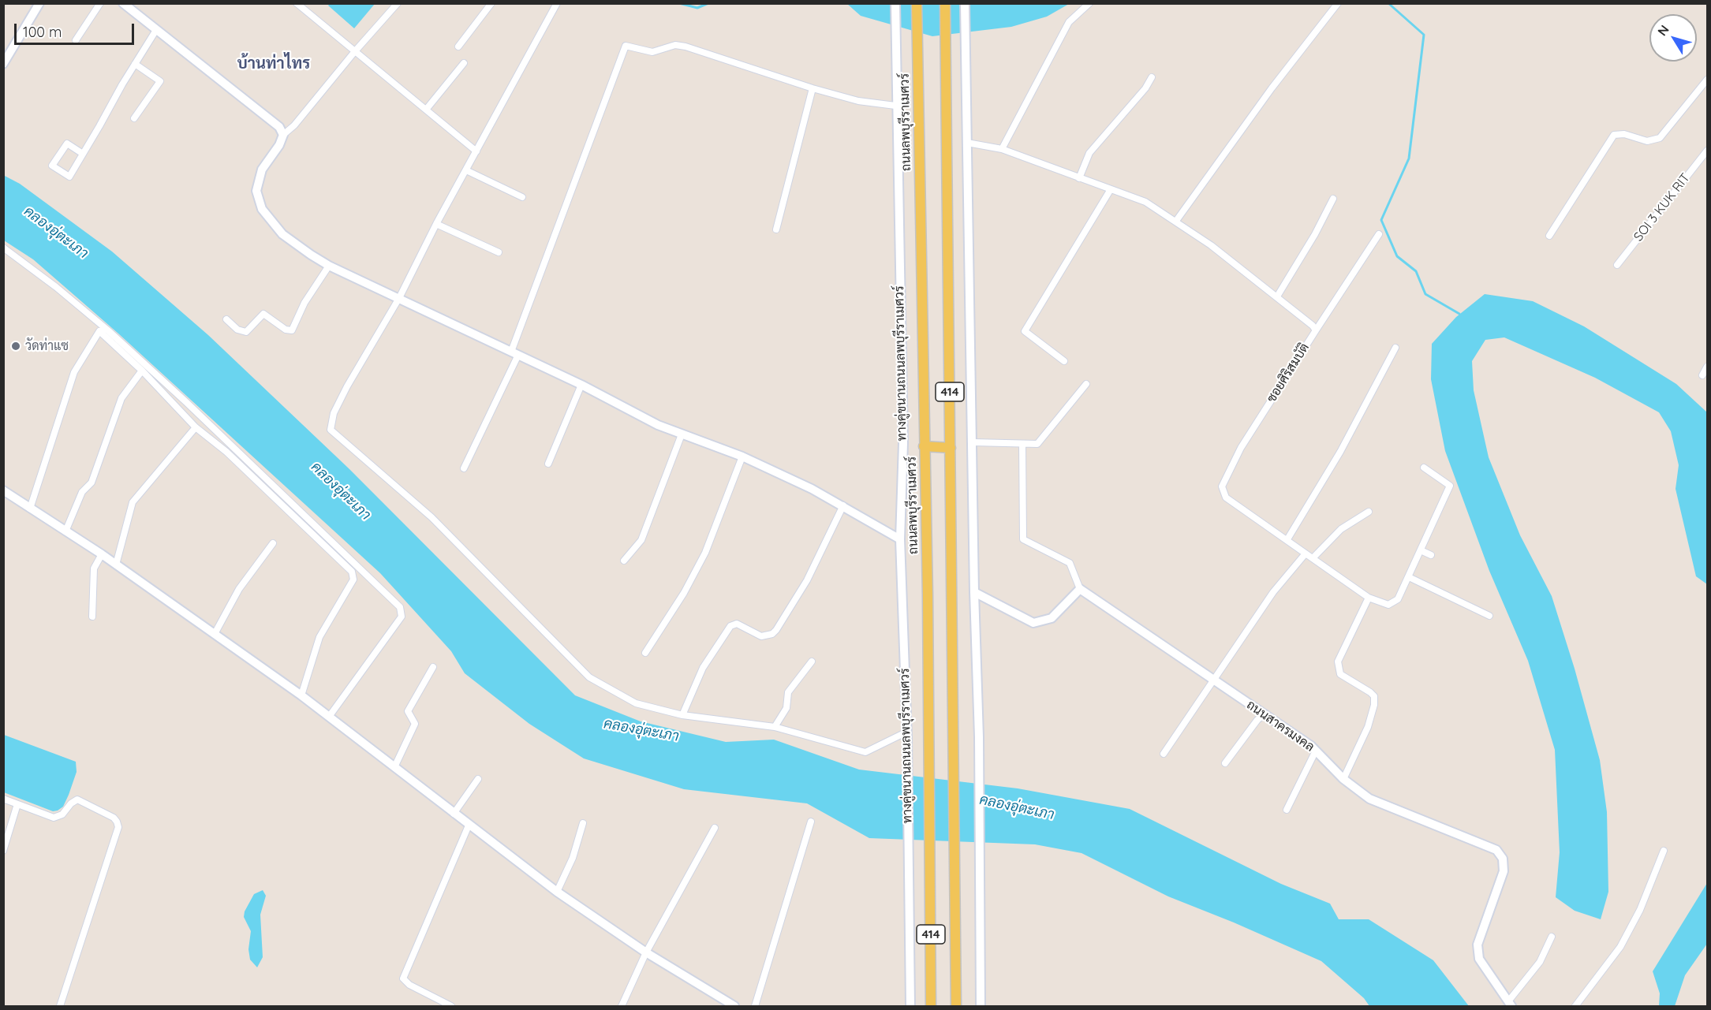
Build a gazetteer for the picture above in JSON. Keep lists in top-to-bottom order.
{
  "streets": {
    "main road": ["ถนนลพบุรีราเมศวร์", "414"],
    "street": [
      "SOI 3 KUK RIT",
      "ทางคู่ขนานถนนลพบุรีราเมศวร์",
      "ซอยศิริสมบัติ",
      "ถนนสาครมงคล"
    ]
  },
  "crossings": [
    ["ซอยศิริสมบัติ", "414"]
  ],
  "districts": ["บ้านท่าไทร"],
  "water": ["คลองอุ่ตะเภา"],
  "places": ["วัดท่าแซ"],
  "scale_bar": "100 m",
  "north": "top left"
}
